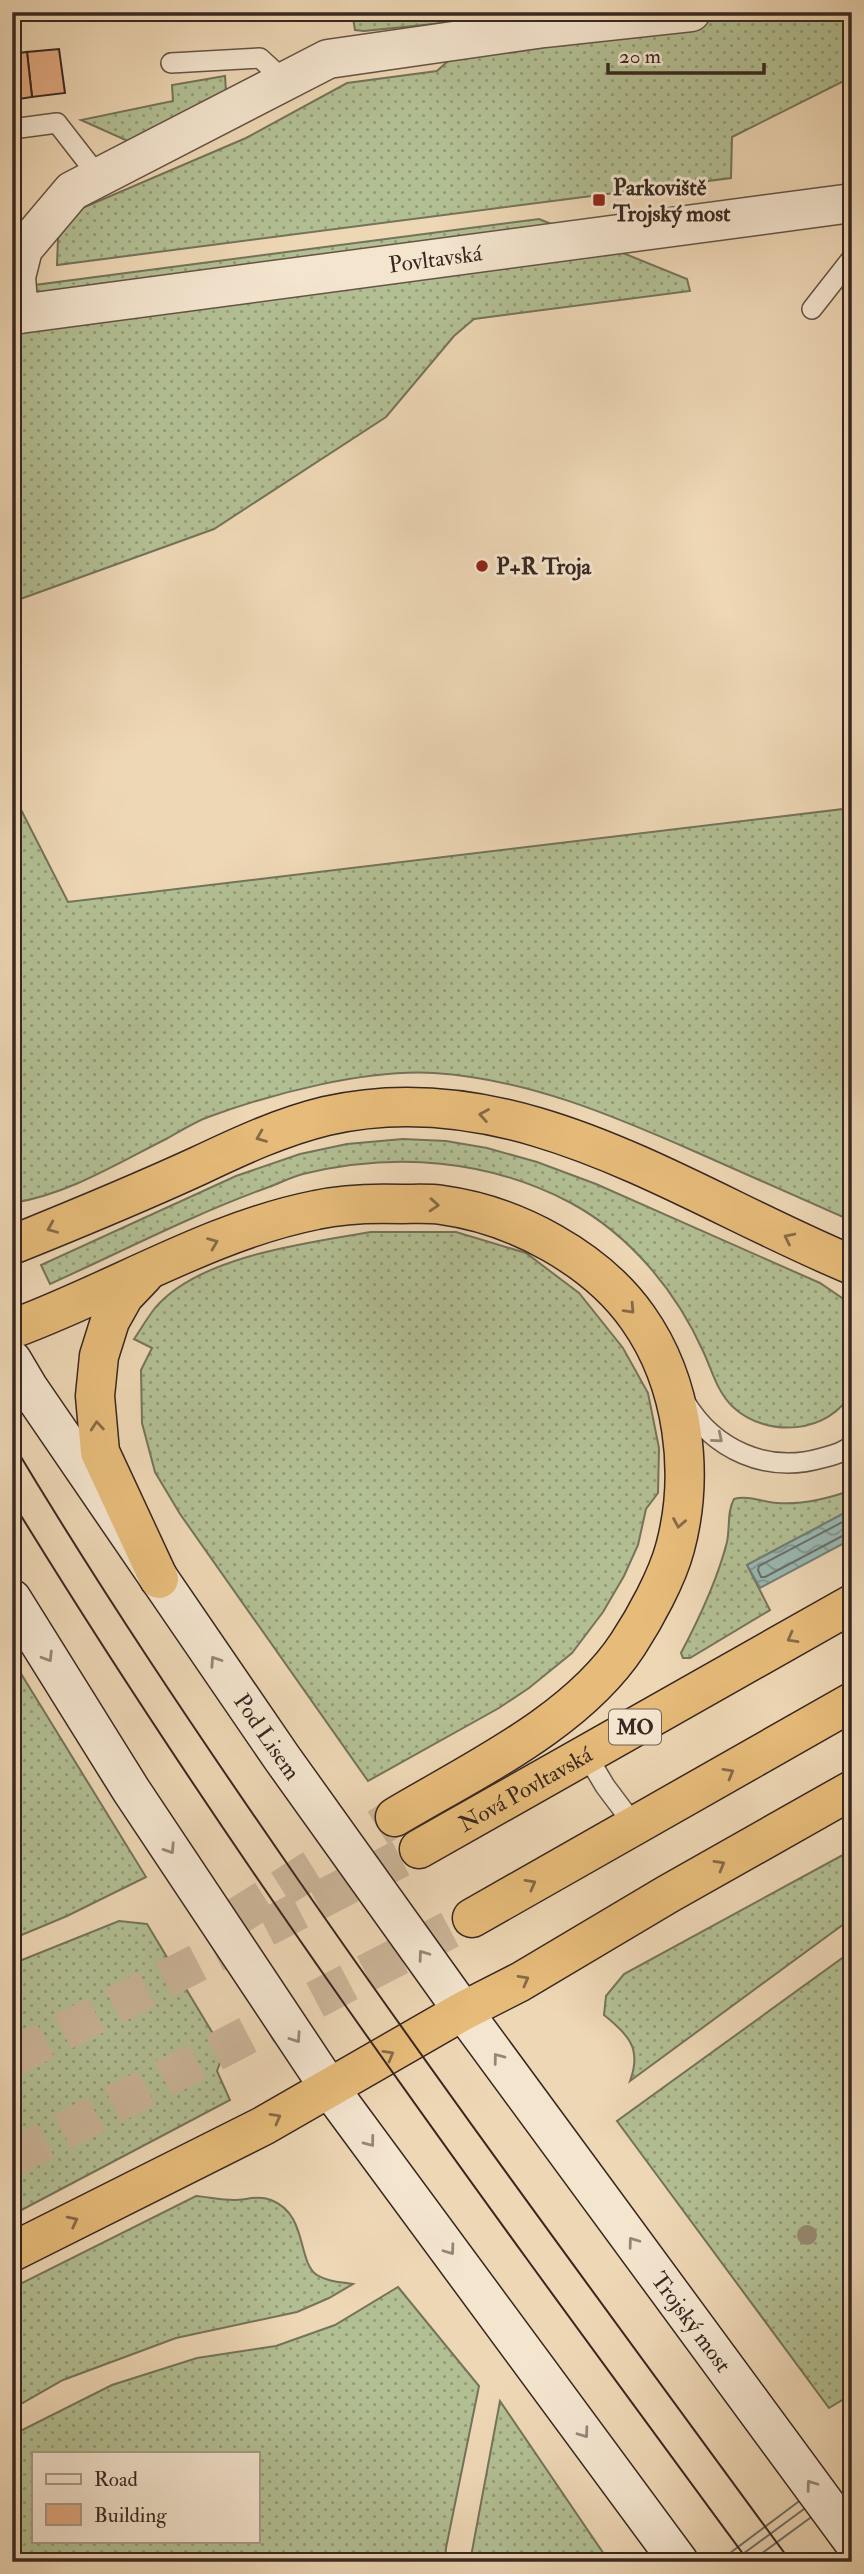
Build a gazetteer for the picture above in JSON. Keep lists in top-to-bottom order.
{
  "streets": {
    "highway": ["MO", "Nová Povltavská"],
    "main road": ["Povltavská", "Pod Lisem", "Trojský most"]
  },
  "crossings": [
    ["Pod Lisem", "Trojský most"]
  ],
  "places": {
    "transit": ["Parkoviště Trojský most"],
    "other": ["P+R Troja"]
  },
  "legend": ["Road", "Building"],
  "scale_bar": "20 m"
}
